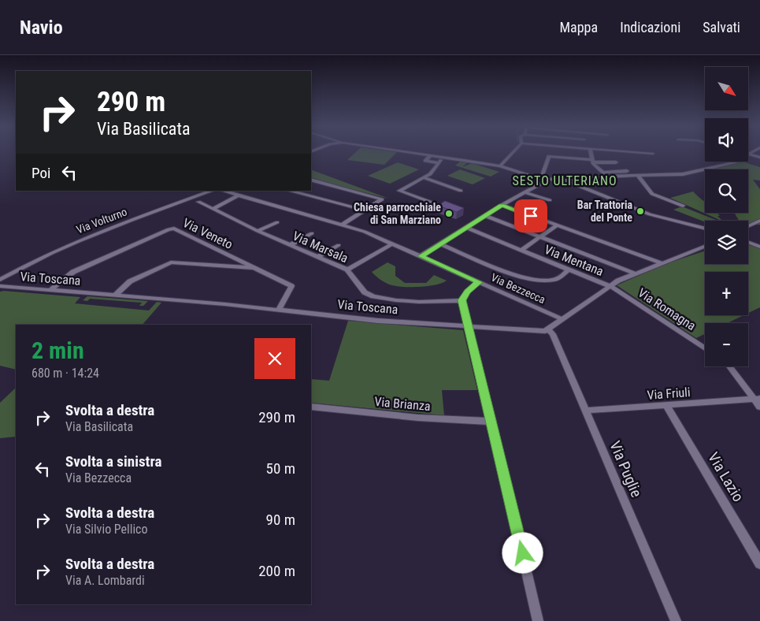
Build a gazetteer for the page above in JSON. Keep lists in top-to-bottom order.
{
  "streets": {
    "street": [
      "Via Volturno",
      "Via Veneto",
      "Via Marsala",
      "Via Mentana",
      "Via Toscana",
      "Via Bezzecca",
      "Via Romagna",
      "Via Friuli",
      "Via Brianza",
      "Via Puglie",
      "Via Lazio"
    ]
  },
  "crossings": [
    ["Via Veneto", "Via Toscana"],
    ["Via Mentana", "Via Romagna"],
    ["Via Toscana", "Via Puglie"],
    ["Via Friuli", "Via Puglie"],
    ["Via Friuli", "Via Lazio"]
  ],
  "districts": ["SESTO ULTERIANO"],
  "places": ["Bar Trattoria del Ponte", "Chiesa parrocchiale di San Marziano"],
  "north": "bottom right",
  "page": {
    "header": "Navio",
    "nav": ["Mappa", "Indicazioni", "Salvati"],
    "map_buttons": ["+", "−"],
    "turn": ["290 m", "Via Basilicata"],
    "then": "Poi",
    "heading": ["2 min", "680 m · 14:24"],
    "list": [
      {
        "name": "Svolta a destra",
        "note": "Via Basilicata",
        "value": "290 m"
      },
      {
        "name": "Svolta a sinistra",
        "note": "Via Bezzecca",
        "value": "50 m"
      },
      {
        "name": "Svolta a destra",
        "note": "Via Silvio Pellico",
        "value": "90 m"
      },
      {
        "name": "Svolta a destra",
        "note": "Via A. Lombardi",
        "value": "200 m"
      }
    ]
  }
}
